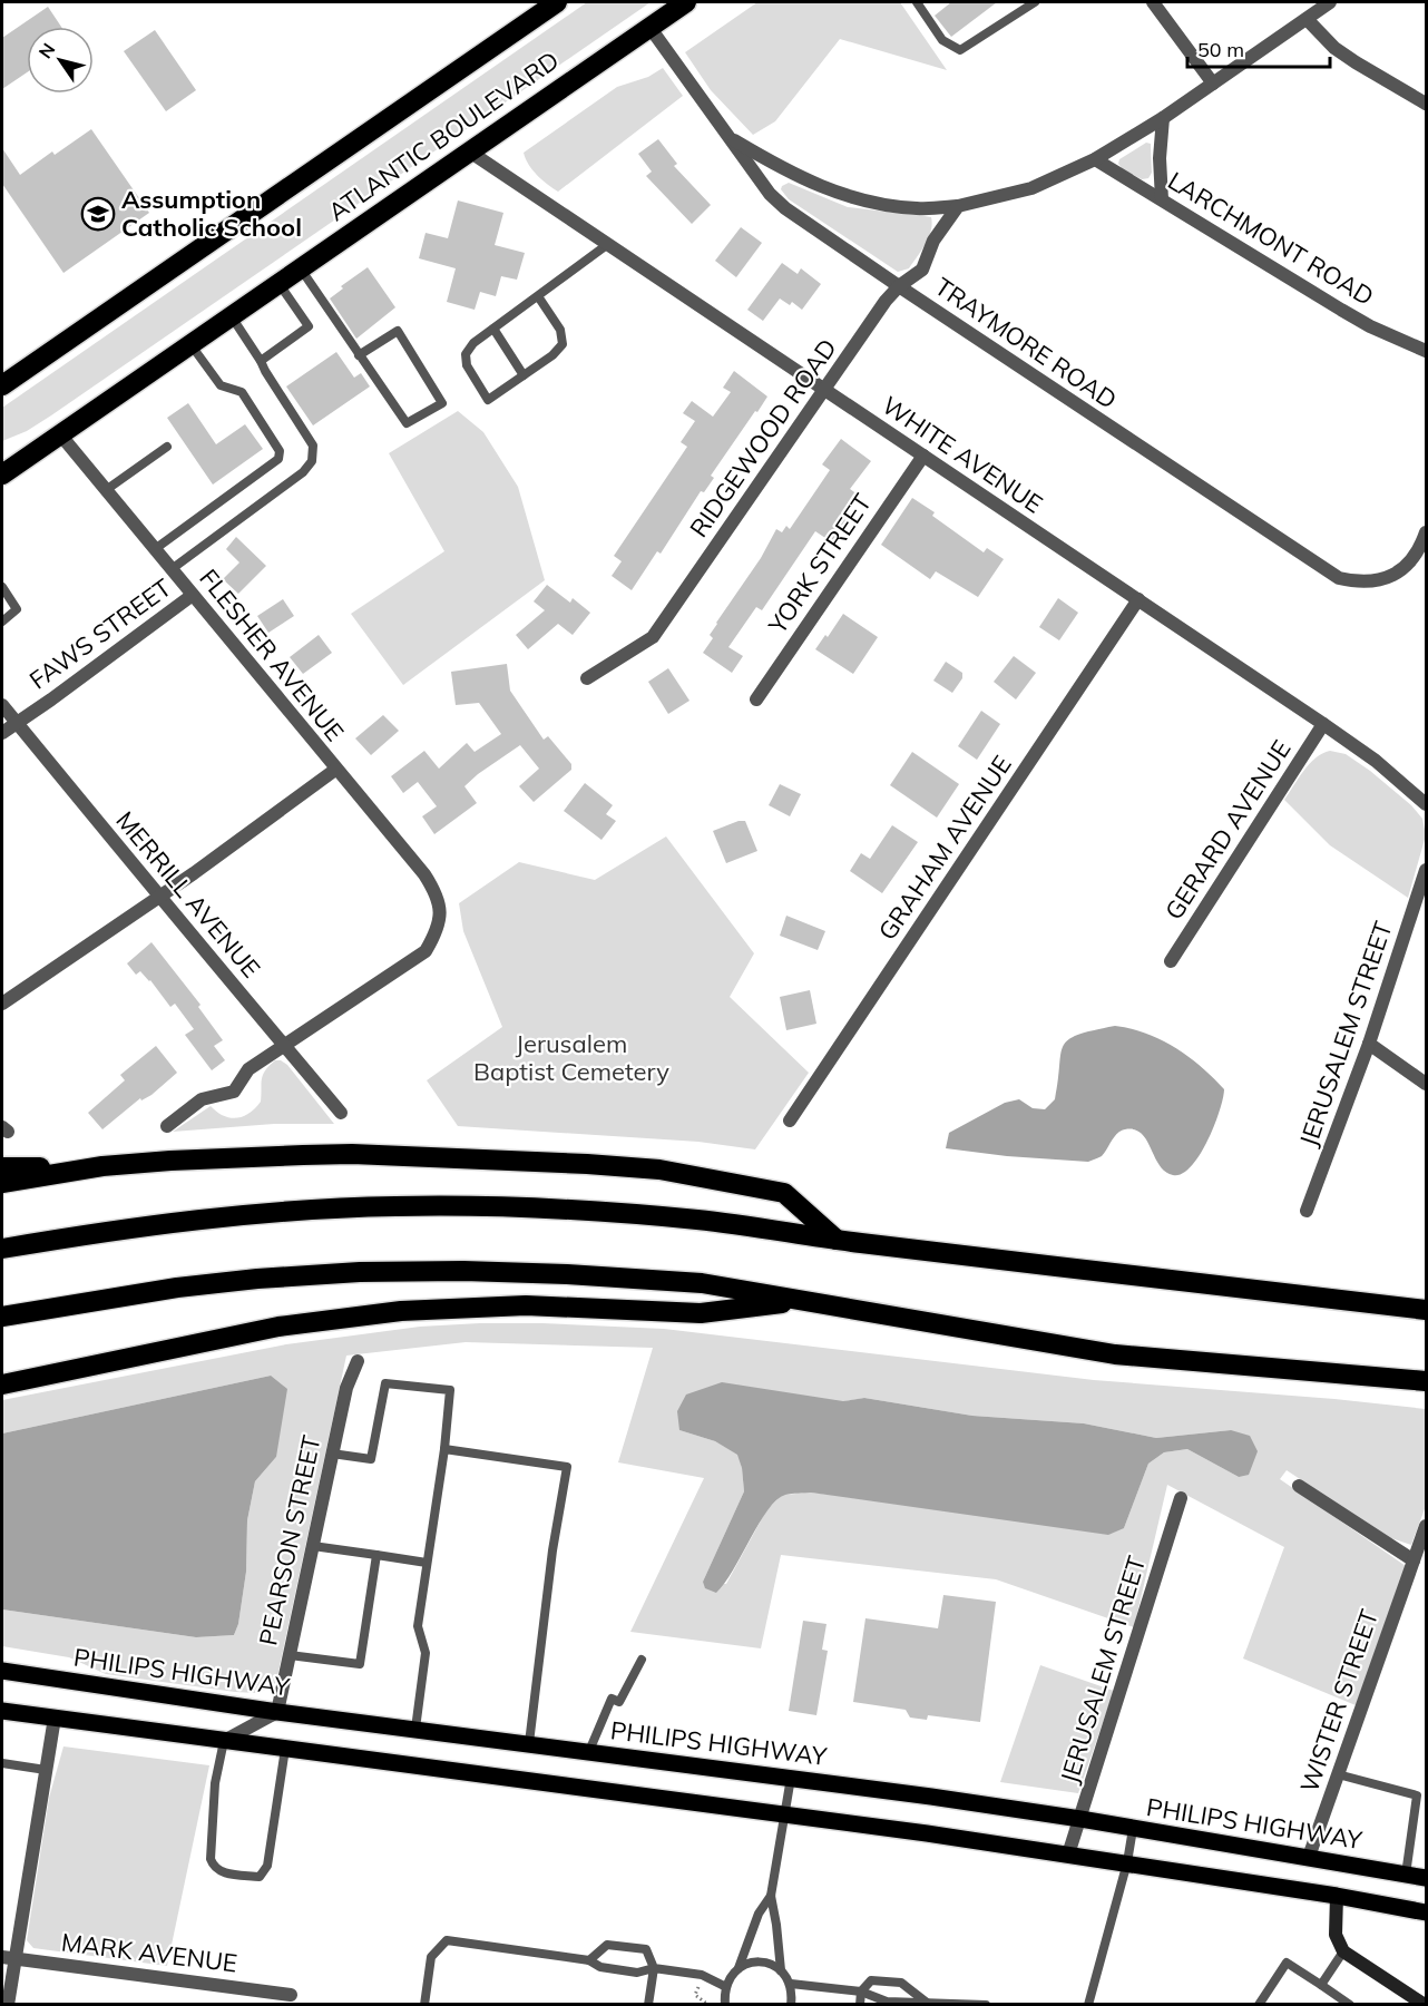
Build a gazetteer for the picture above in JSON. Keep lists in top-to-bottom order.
{
  "streets": {
    "highway": ["ATLANTIC BOULEVARD"],
    "main road": ["PHILIPS HIGHWAY"],
    "street": [
      "LARCHMONT ROAD",
      "TRAYMORE ROAD",
      "RIDGEWOOD ROAD",
      "WHITE AVENUE",
      "YORK STREET",
      "FAWS STREET",
      "FLESHER AVENUE",
      "GERARD AVENUE",
      "GRAHAM AVENUE",
      "MERRILL AVENUE",
      "JERUSALEM STREET",
      "PEARSON STREET",
      "WISTER STREET",
      "MARK AVENUE"
    ]
  },
  "crossings": [
    ["ATLANTIC BOULEVARD", "TRAYMORE ROAD"],
    ["ATLANTIC BOULEVARD", "WHITE AVENUE"],
    ["ATLANTIC BOULEVARD", "FLESHER AVENUE"],
    ["TRAYMORE ROAD", "RIDGEWOOD ROAD"],
    ["RIDGEWOOD ROAD", "WHITE AVENUE"],
    ["WHITE AVENUE", "YORK STREET"],
    ["WHITE AVENUE", "GERARD AVENUE"],
    ["WHITE AVENUE", "GRAHAM AVENUE"],
    ["FAWS STREET", "FLESHER AVENUE"],
    ["FAWS STREET", "MERRILL AVENUE"],
    ["FLESHER AVENUE", "MERRILL AVENUE"],
    ["JERUSALEM STREET", "PHILIPS HIGHWAY"],
    ["PEARSON STREET", "PHILIPS HIGHWAY"],
    ["PHILIPS HIGHWAY", "WISTER STREET"]
  ],
  "parks": ["Jerusalem Baptist Cemetery"],
  "places": {
    "school or university": ["Assumption Catholic School"]
  },
  "scale_bar": "50 m",
  "north": "top left"
}
